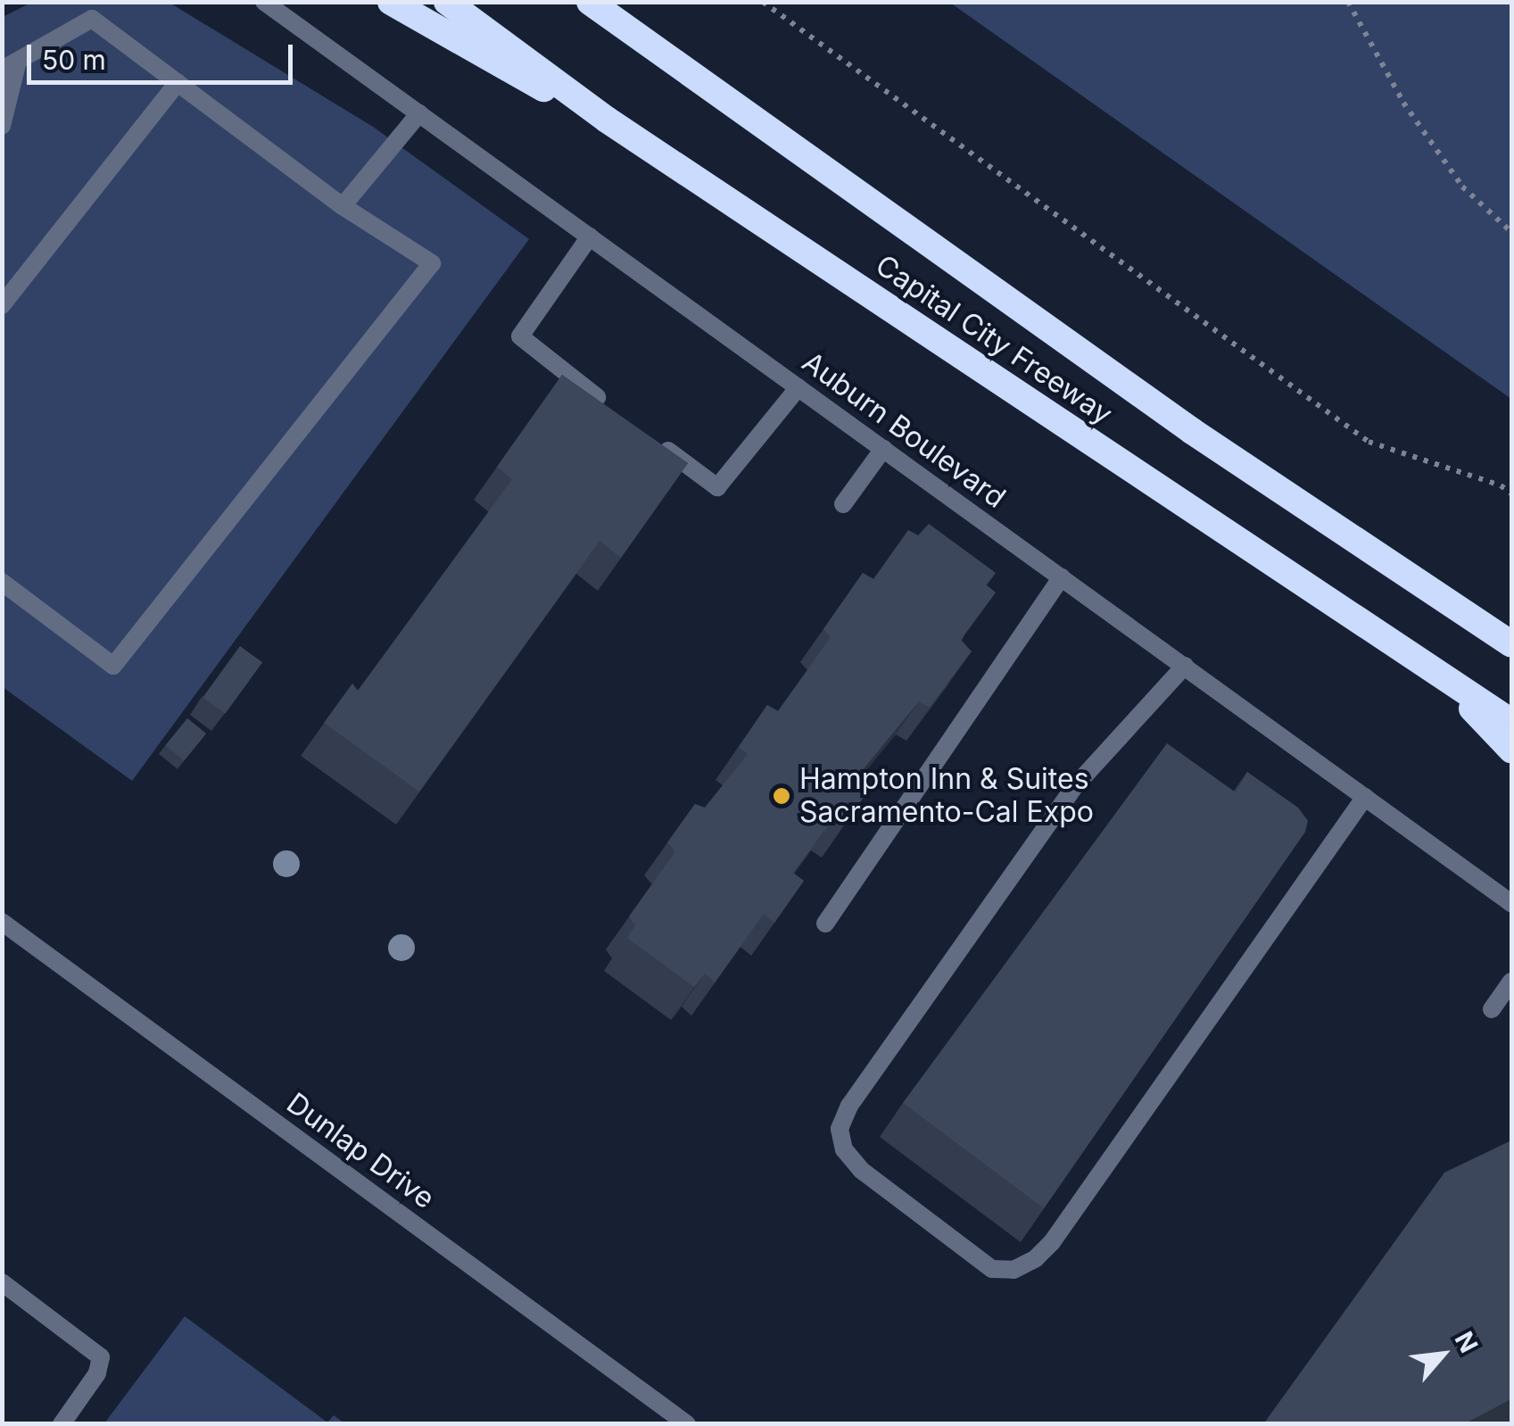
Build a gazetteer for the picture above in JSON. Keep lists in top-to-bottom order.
{
  "streets": {
    "highway": ["Capital City Freeway"],
    "street": ["Auburn Boulevard", "Dunlap Drive"]
  },
  "places": ["Hampton Inn & Suites Sacramento-Cal Expo"],
  "scale_bar": "50 m",
  "north": "top right"
}
